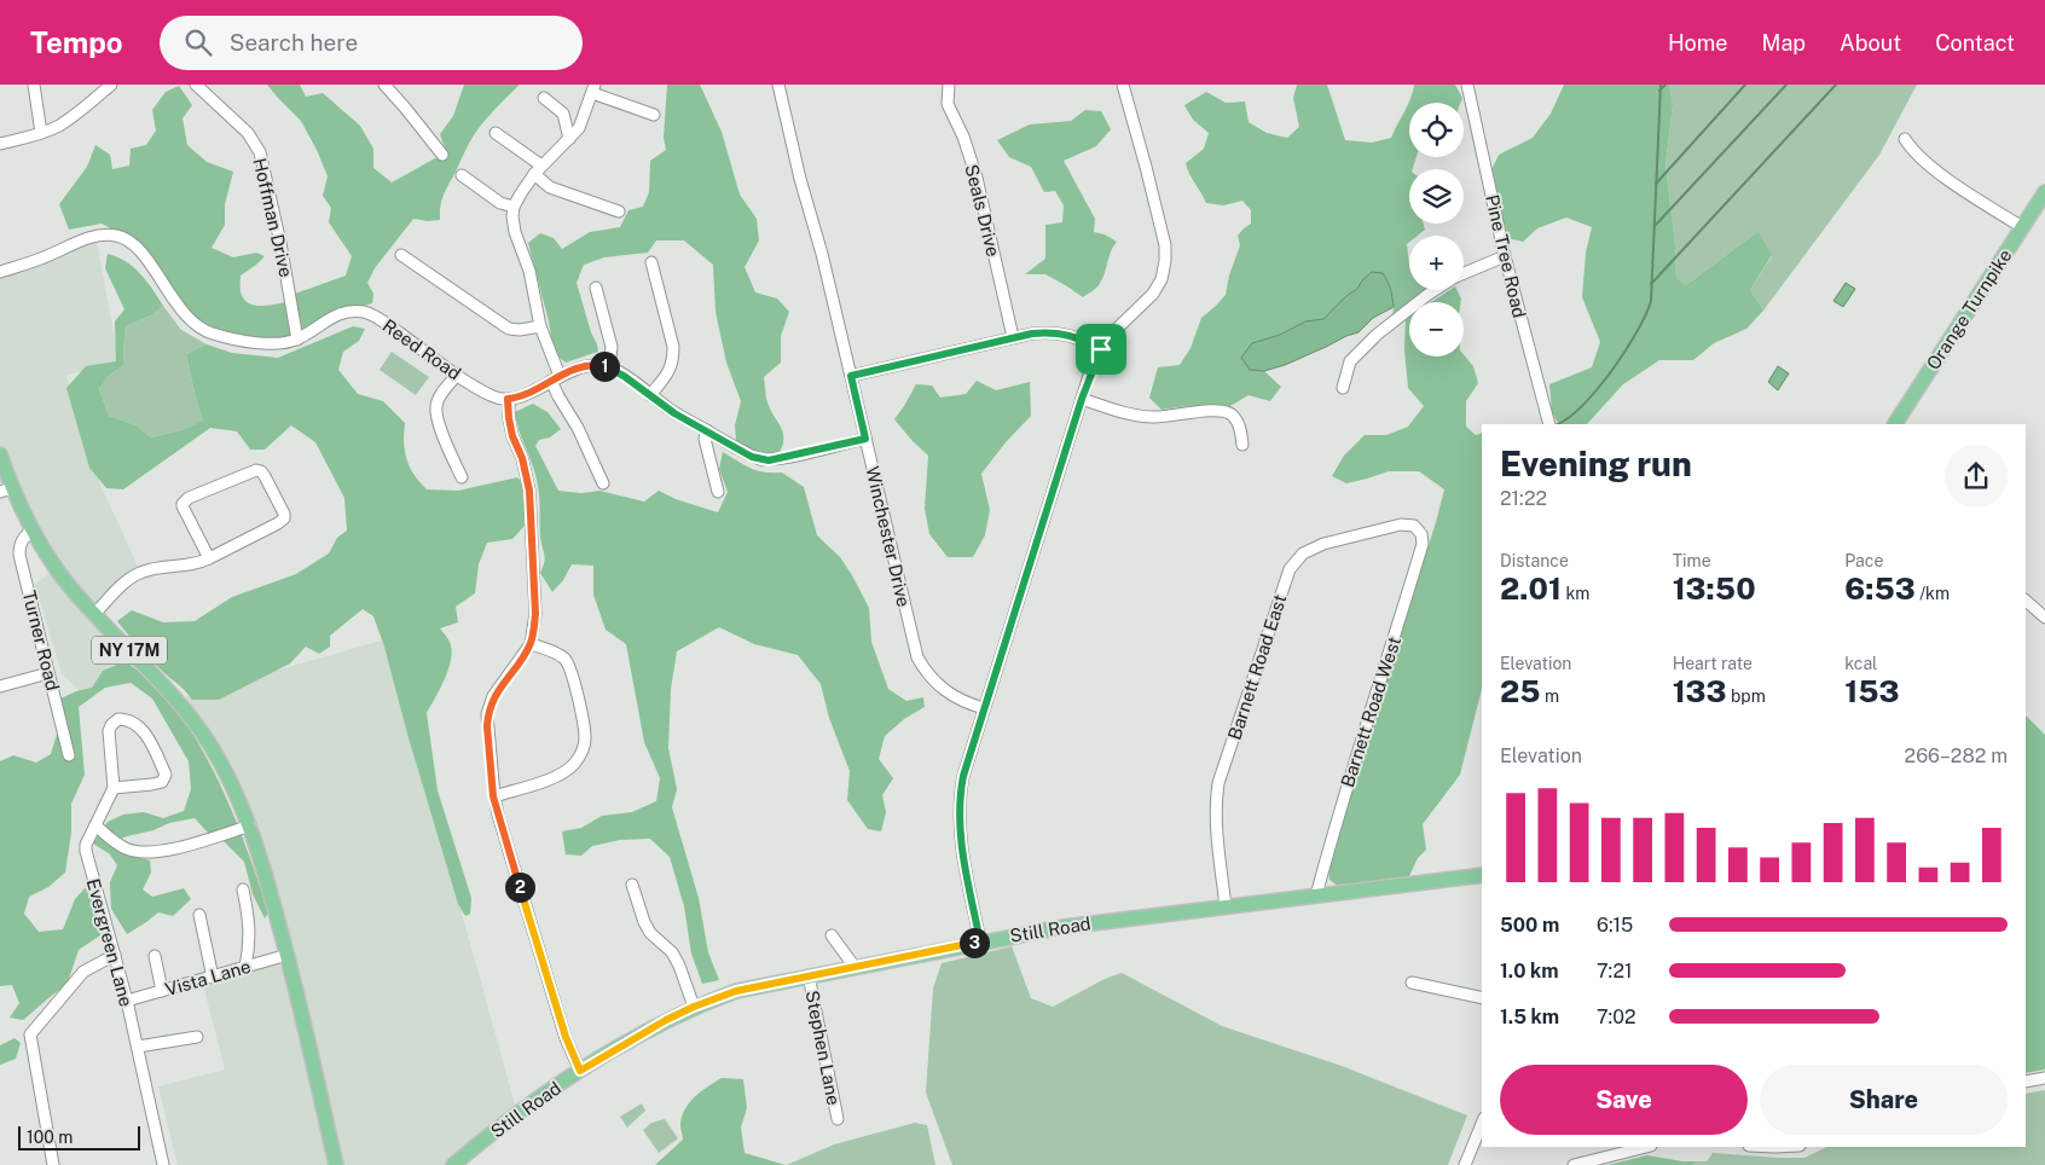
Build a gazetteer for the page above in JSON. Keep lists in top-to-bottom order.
{
  "streets": {
    "main road": ["Orange Turnpike", "NY 17M", "Still Road"],
    "street": [
      "Seals Drive",
      "Hoffman Drive",
      "Pine Tree Road",
      "Reed Road",
      "Winchester Drive",
      "Turner Road",
      "Barnett Road East",
      "Barnett Road West",
      "Evergreen Lane",
      "Vista Lane",
      "Stephen Lane"
    ]
  },
  "crossings": [
    ["Hoffman Drive", "Reed Road"],
    ["Turner Road", "NY 17M"],
    ["NY 17M", "Vista Lane"],
    ["Barnett Road East", "Barnett Road West"],
    ["Barnett Road East", "Still Road"],
    ["Barnett Road West", "Still Road"],
    ["Still Road", "Stephen Lane"],
    ["Evergreen Lane", "Vista Lane"]
  ],
  "scale_bar": "100 m",
  "page": {
    "header": "Tempo",
    "search": "Search here",
    "nav": [
      "Home",
      "Map",
      "About",
      "Contact"
    ],
    "map_buttons": ["+", "−"],
    "pins": ["1", "2", "3"],
    "heading": ["Evening run", "21:22"],
    "stats": [
      ["Distance", "2.01 km"],
      ["Time", "13:50"],
      ["Pace", "6:53 /km"],
      ["Elevation", "25 m"],
      ["Heart rate", "133 bpm"],
      ["kcal", "153"]
    ],
    "chart": ["Elevation", "266–282 m"],
    "list": [
      {
        "name": "500 m",
        "note": "6:15"
      },
      {
        "name": "1.0 km",
        "note": "7:21"
      },
      {
        "name": "1.5 km",
        "note": "7:02"
      }
    ],
    "buttons": ["Save", "Share"],
    "scale": "100 m"
  }
}
